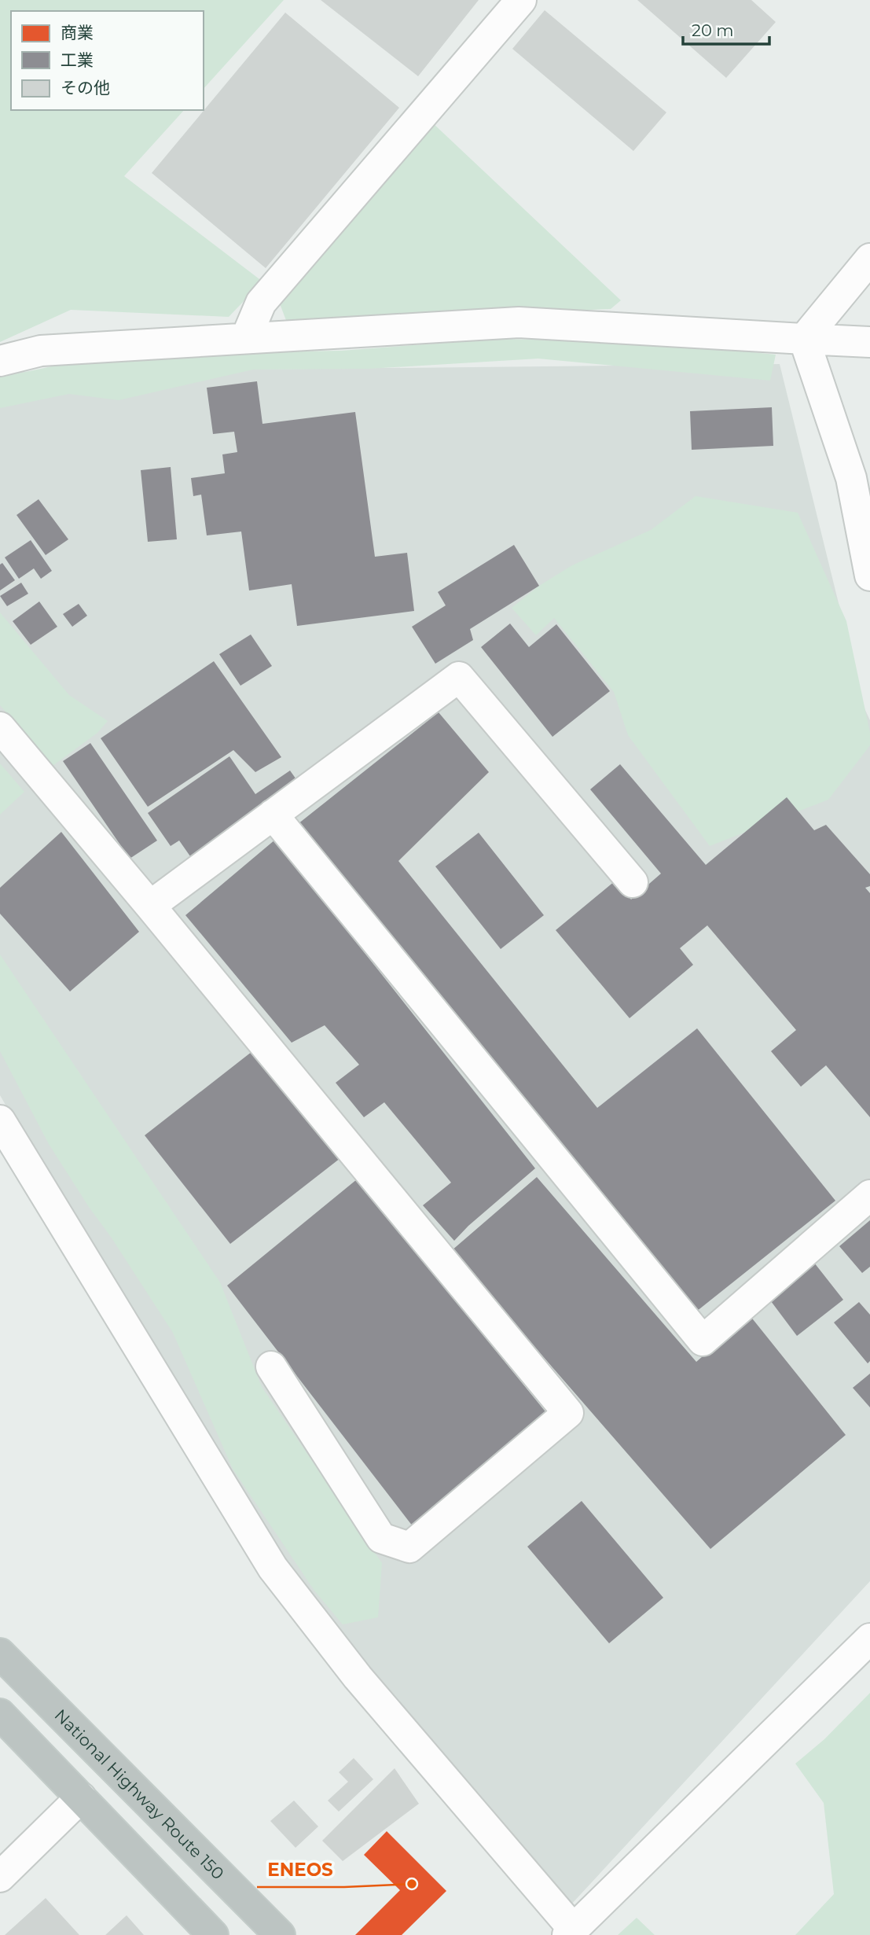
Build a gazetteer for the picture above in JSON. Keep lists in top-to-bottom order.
{
  "streets": {
    "highway": ["National Highway Route 150"]
  },
  "places": ["ENEOS"],
  "legend": ["商業", "工業", "その他"],
  "scale_bar": "20 m"
}
